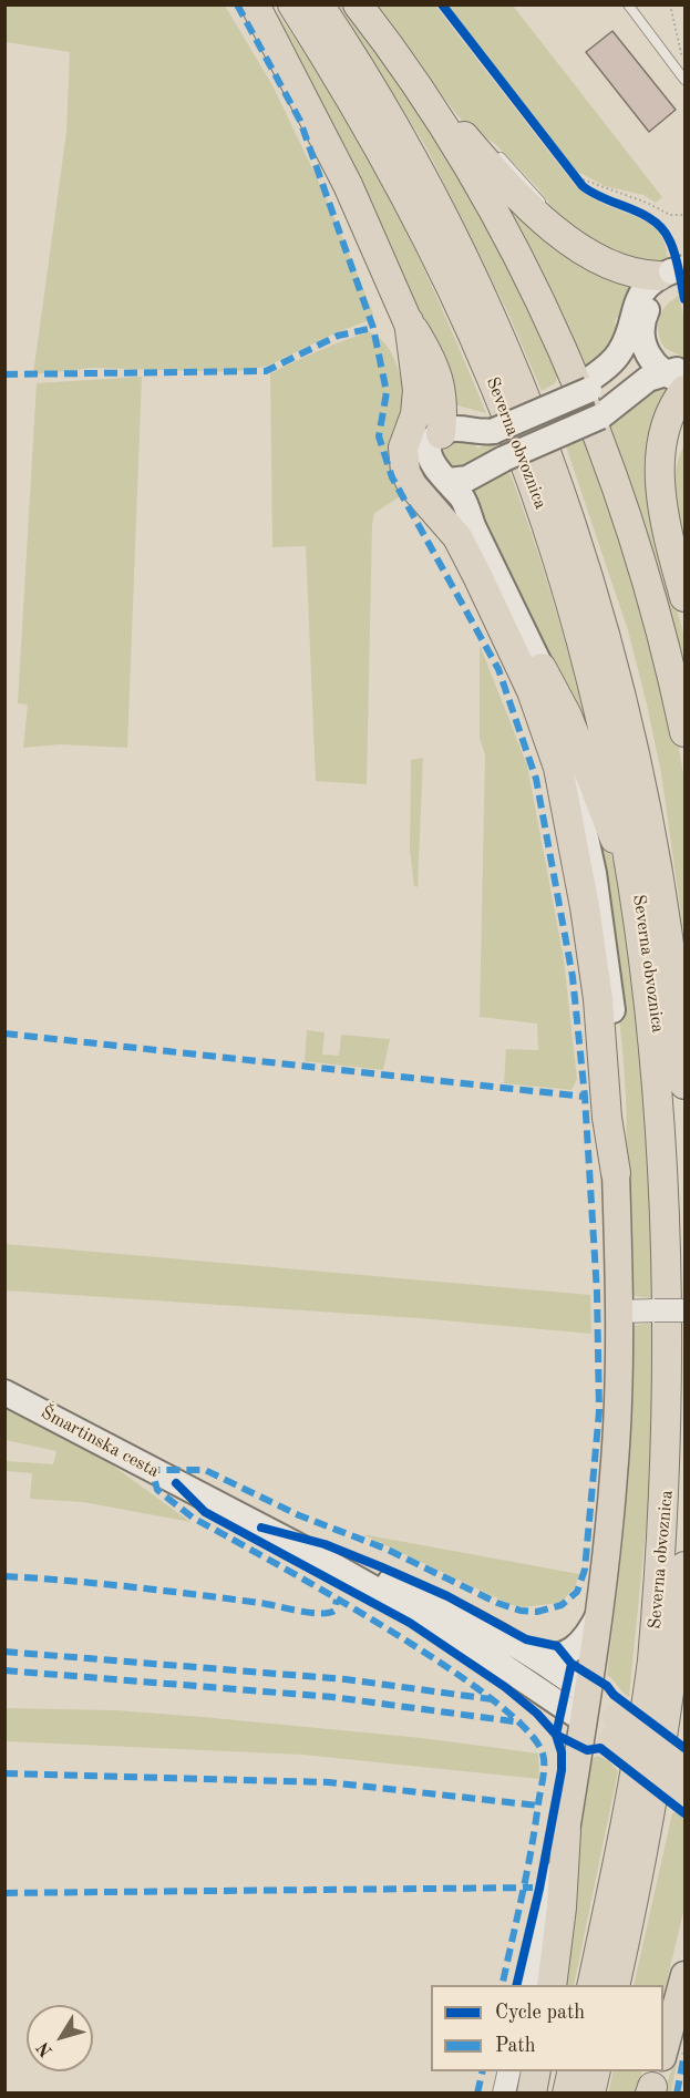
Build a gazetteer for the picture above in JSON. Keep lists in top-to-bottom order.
{
  "streets": {
    "highway": ["Severna obvoznica"],
    "main road": ["Šmartinska cesta"]
  },
  "legend": ["Cycle path", "Path"],
  "north": "bottom left"
}
